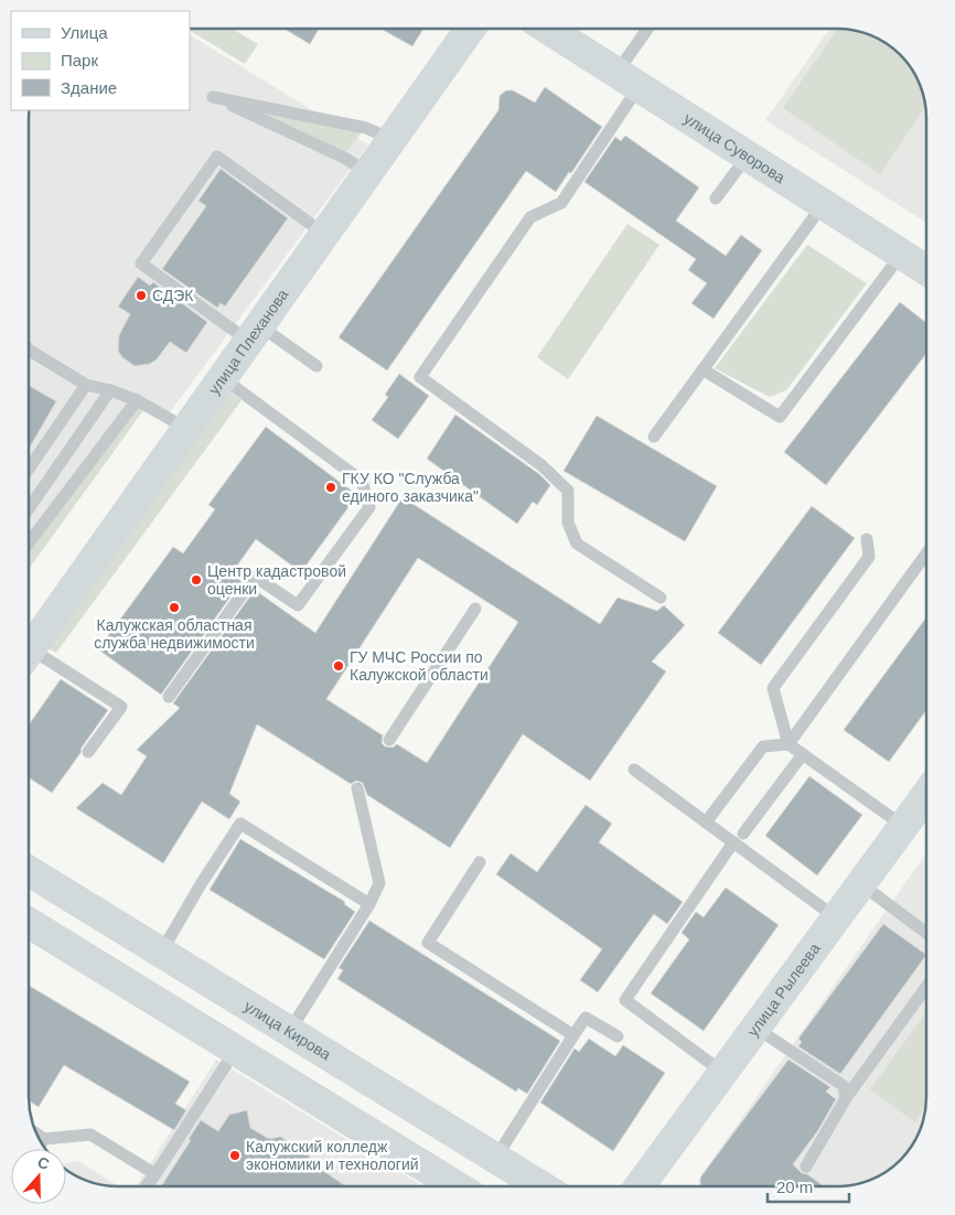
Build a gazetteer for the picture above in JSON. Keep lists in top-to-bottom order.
{
  "streets": {
    "main road": [
      "улица Суворова",
      "улица Плеханова",
      "улица Рылеева",
      "улица Кирова"
    ]
  },
  "places": [
    "СДЭК",
    "ГКУ КО \"Служба единого заказчика\"",
    "Центр кадастровой оценки",
    "Калужская областная служба недвижимости",
    "ГУ МЧС России по Калужской области",
    "Калужский колледж экономики и технологий"
  ],
  "legend": ["Улица", "Парк", "Здание"],
  "scale_bar": "20 m",
  "north": "top"
}
